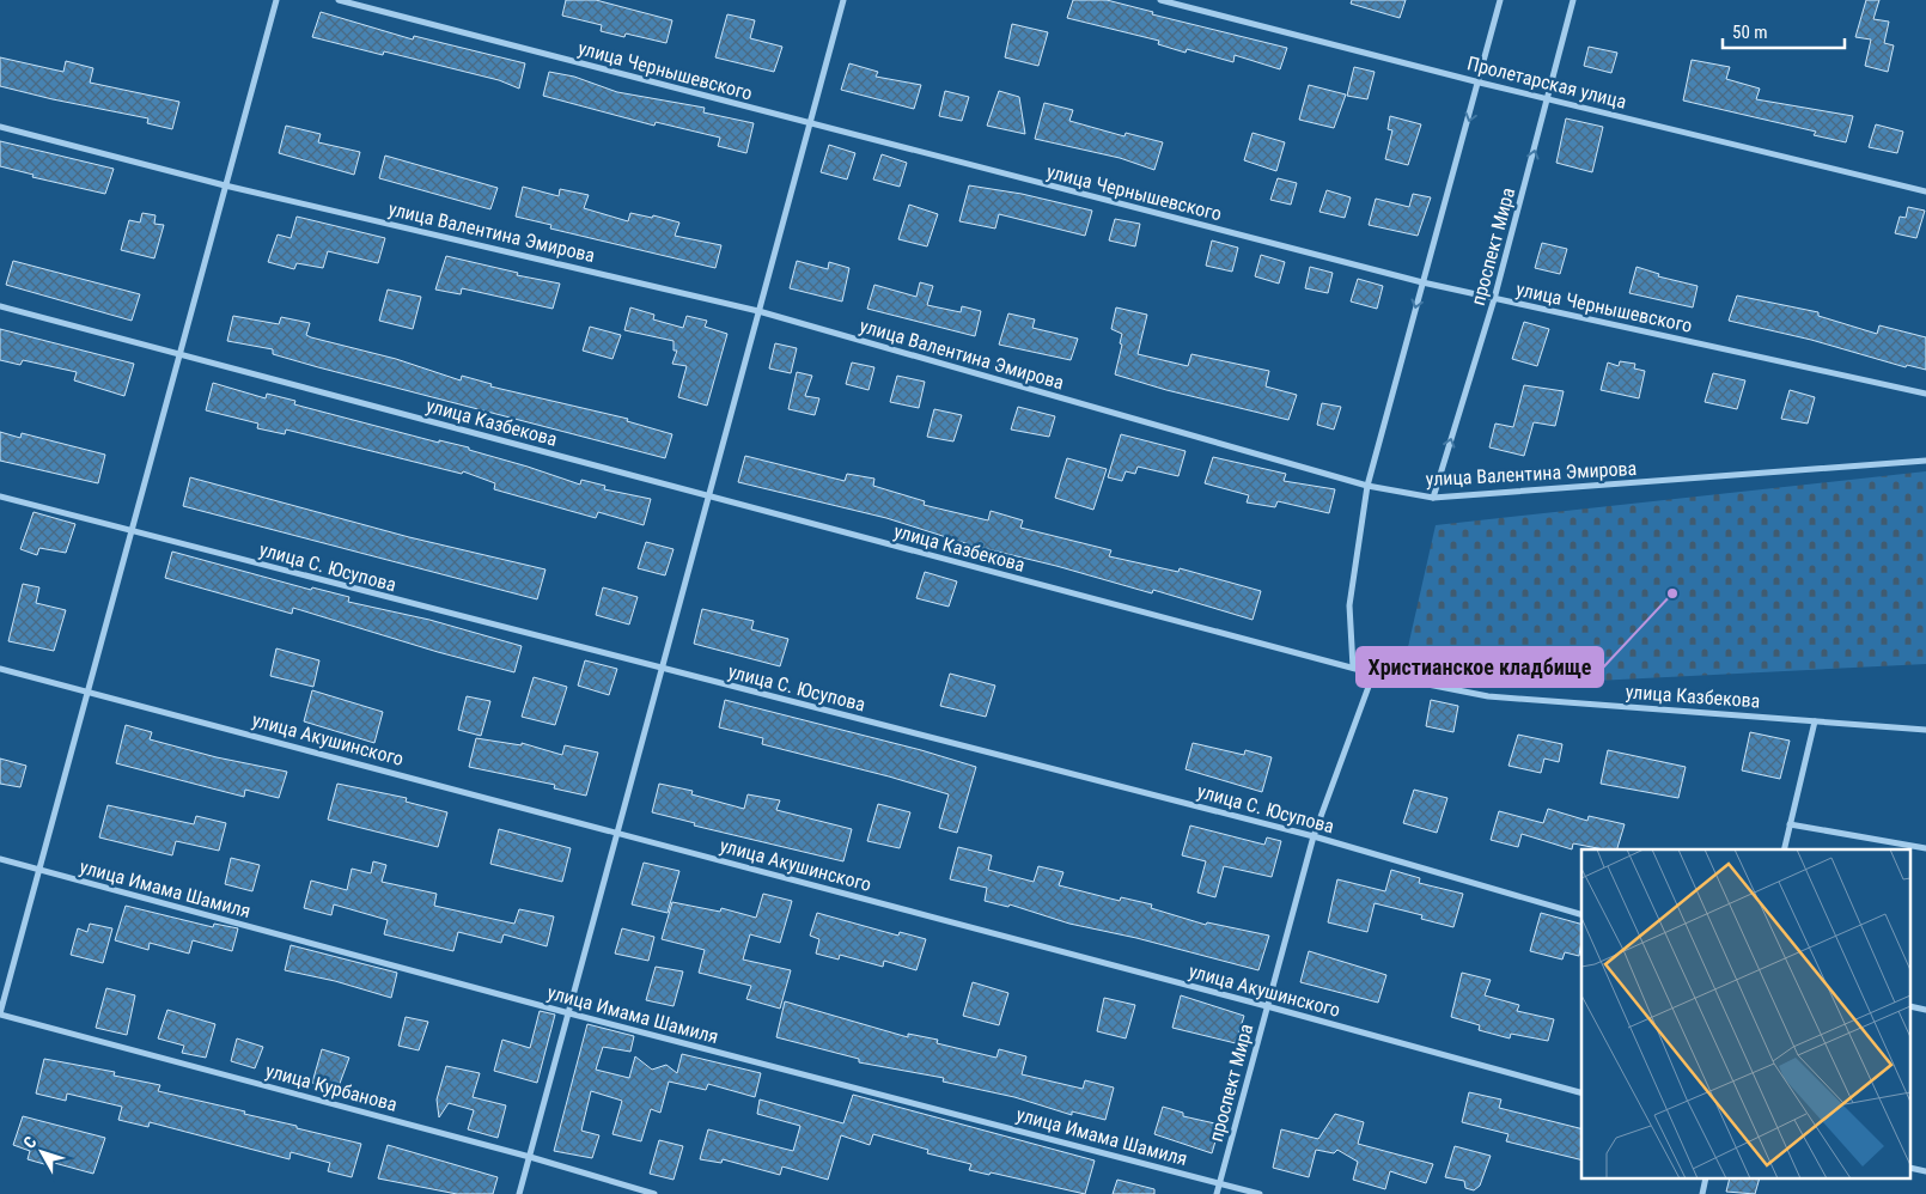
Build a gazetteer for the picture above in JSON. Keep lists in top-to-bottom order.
{
  "streets": {
    "street": [
      "улица Чернышевского",
      "Пролетарская улица",
      "улица Валентина Эмирова",
      "проспект Мира",
      "улица Казбекова",
      "улица С. Юсупова",
      "улица Акушинского",
      "улица Имама Шамиля",
      "улица Курбанова"
    ]
  },
  "crossings": [
    ["улица Чернышевского", "проспект Мира"],
    ["Пролетарская улица", "проспект Мира"],
    ["улица Валентина Эмирова", "проспект Мира"],
    ["проспект Мира", "улица Казбекова"],
    ["проспект Мира", "улица С. Юсупова"],
    ["проспект Мира", "улица Акушинского"],
    ["проспект Мира", "улица Имама Шамиля"]
  ],
  "one_way": ["проспект Мира"],
  "places": ["Христианское кладбище"],
  "scale_bar": "50 m",
  "north": "top left"
}
